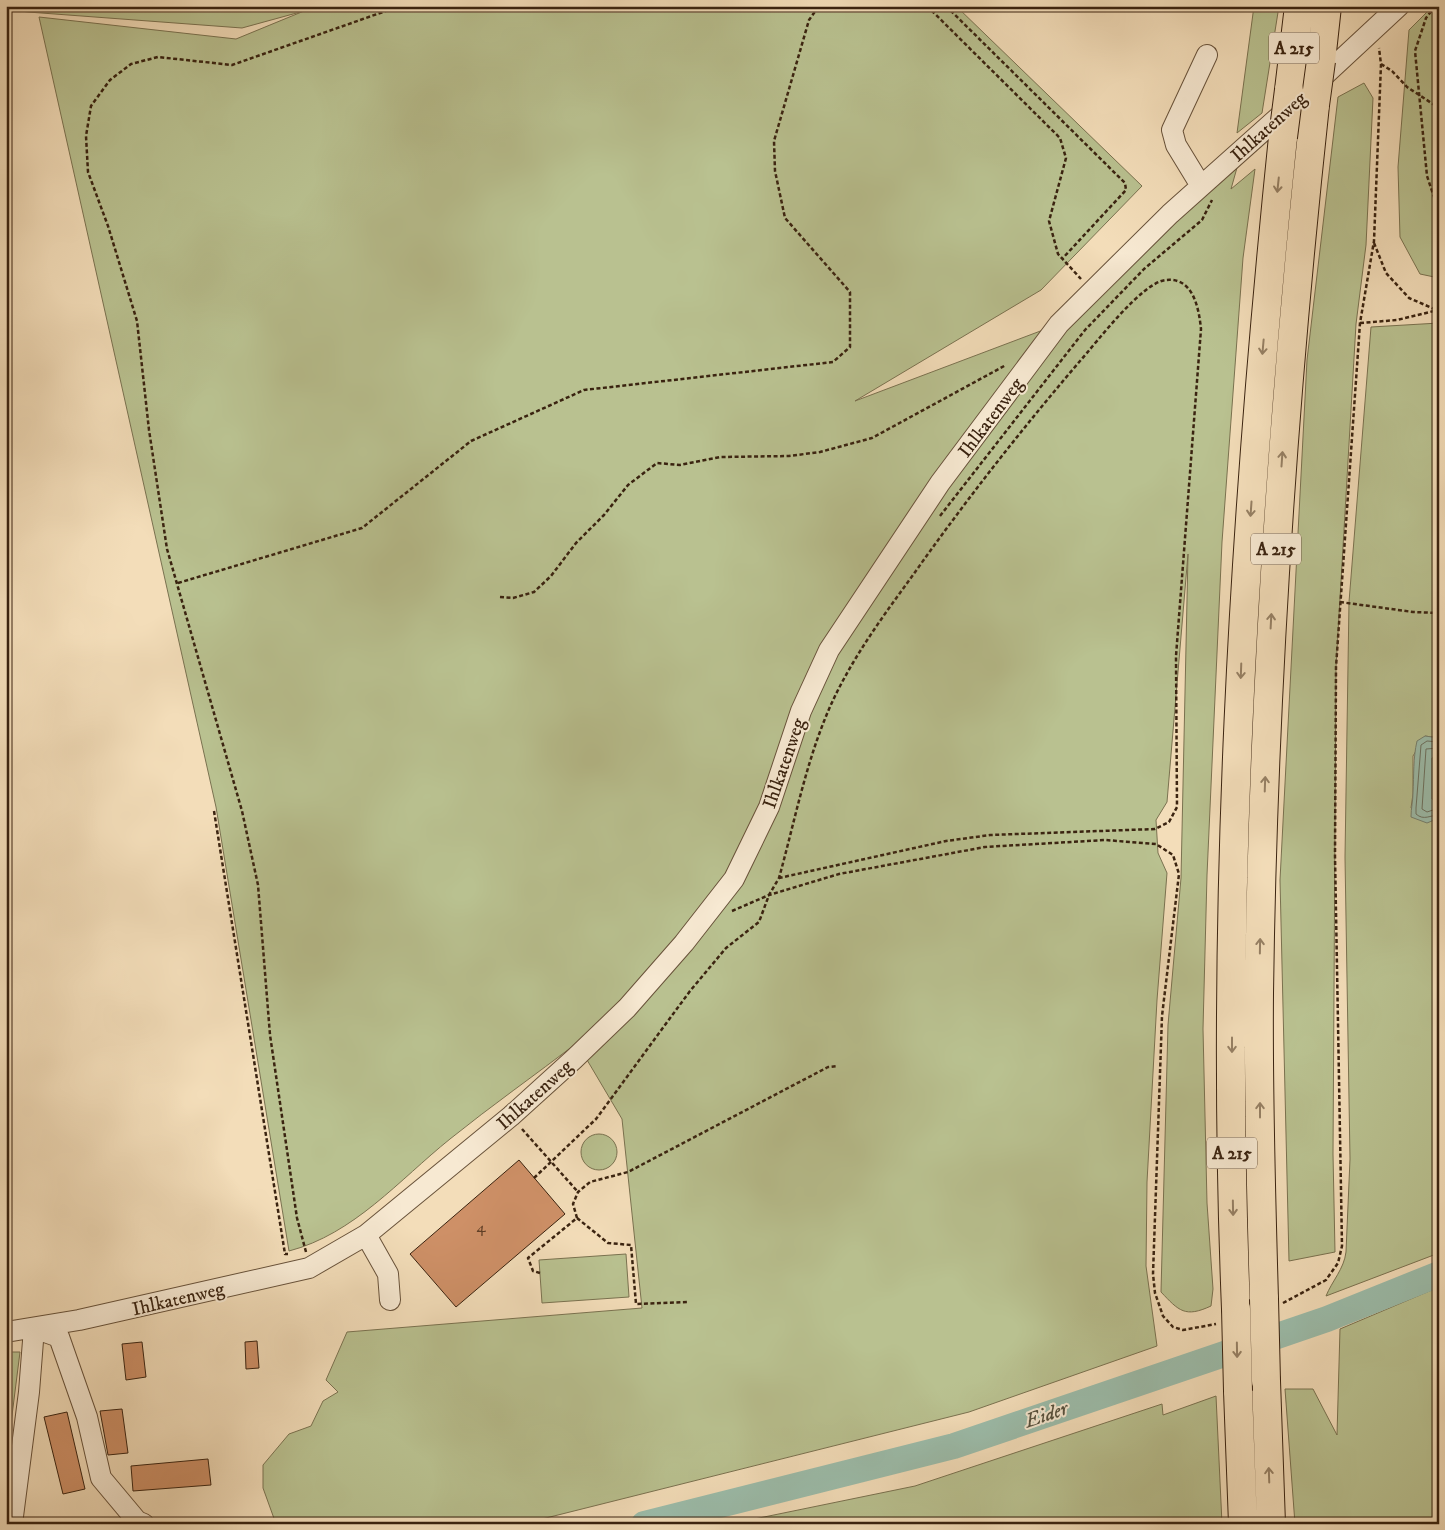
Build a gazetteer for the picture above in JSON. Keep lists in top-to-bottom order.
{
  "streets": {
    "highway": ["A 215"],
    "street": ["Ihlkatenweg"]
  },
  "water": ["Eider"],
  "house_numbers": ["4"]
}
